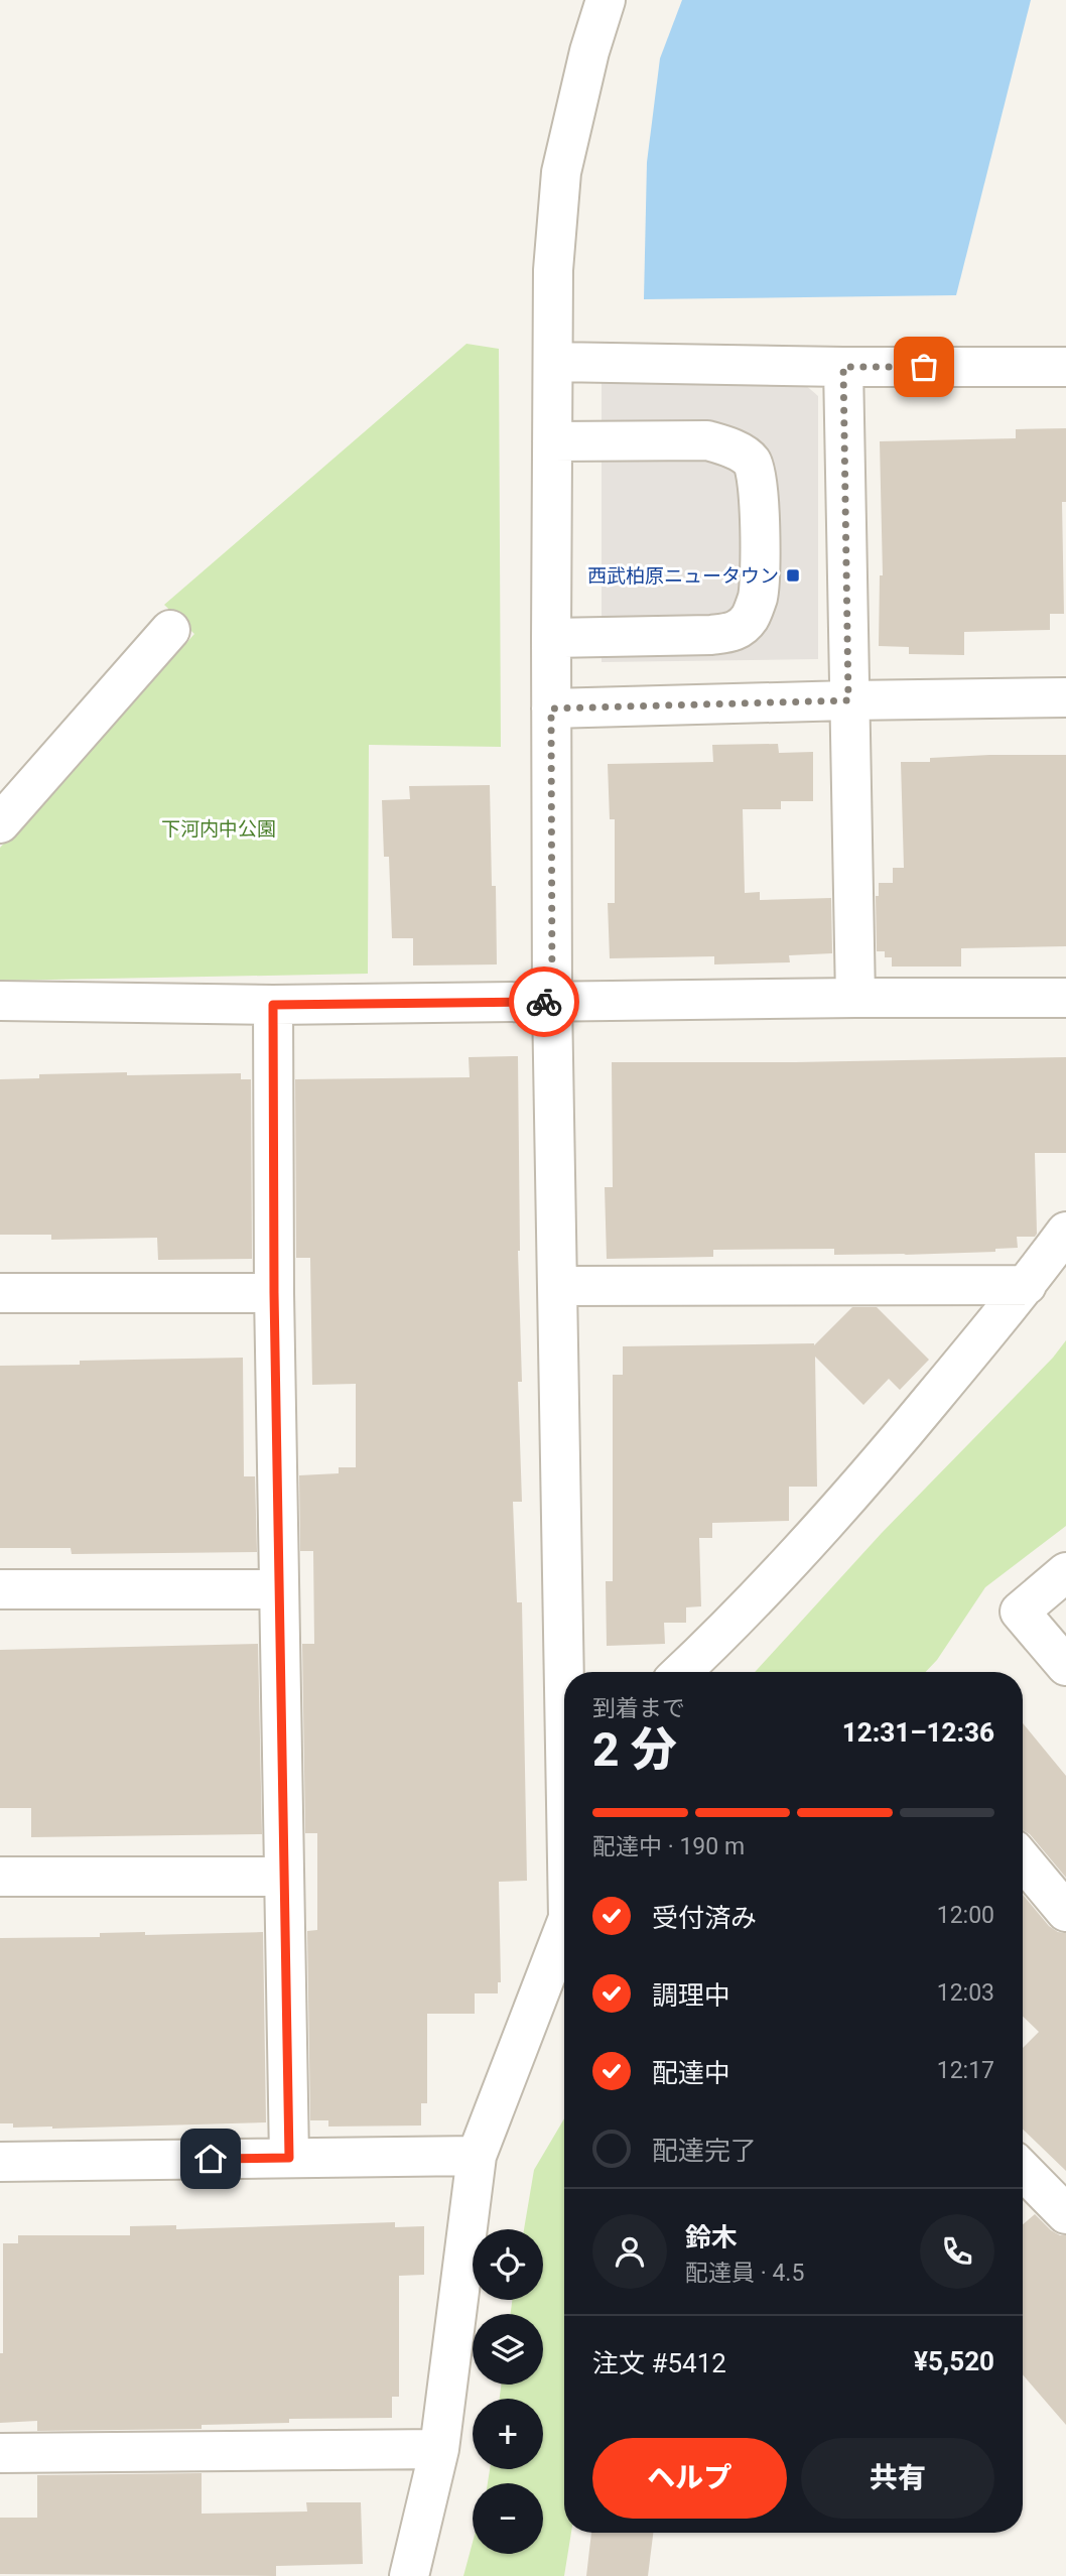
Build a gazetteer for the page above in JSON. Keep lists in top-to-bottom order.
{
  "parks": ["下河内中公園"],
  "places": {
    "transit": ["西武柏原ニュータウン"]
  },
  "page": {
    "heading": ["2 分", "到着まで", "12:31–12:36"],
    "panel": [
      "鈴木",
      "配達員 · 4.5",
      "注文 #5412",
      "¥5,520"
    ],
    "bar": "配達中 · 190 m",
    "list": [
      ["受付済み", "12:00"],
      ["調理中", "12:03"],
      ["配達中", "12:17"],
      "配達完了"
    ],
    "map_buttons": ["+", "−"],
    "buttons": ["ヘルプ", "共有"]
  }
}
